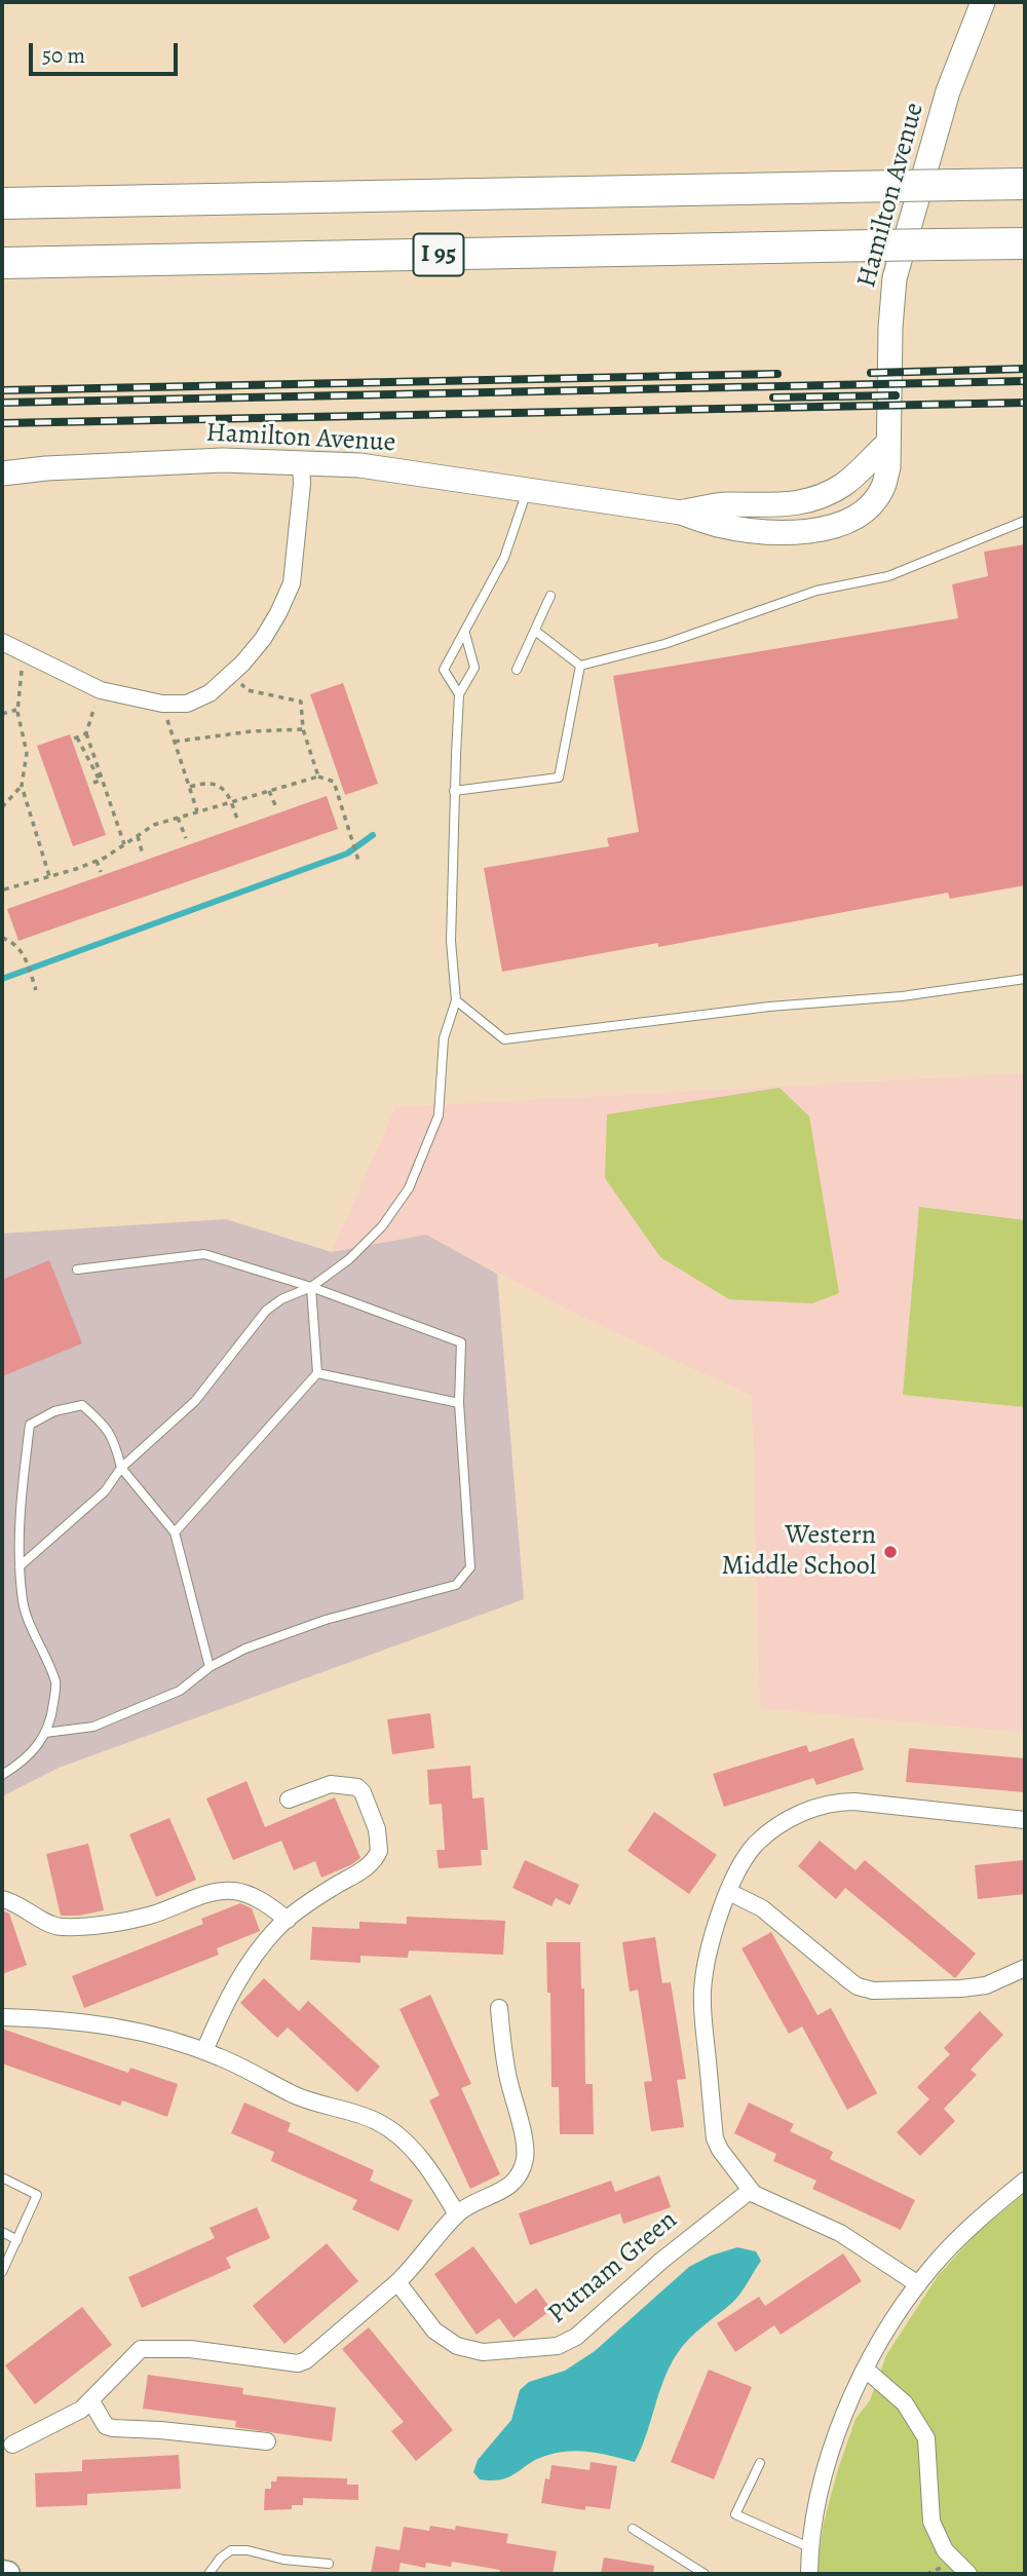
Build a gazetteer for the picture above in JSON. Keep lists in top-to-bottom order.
{
  "streets": {
    "highway": ["I 95"],
    "main road": ["Hamilton Avenue"],
    "street": ["Putnam Green"]
  },
  "places": ["Western Middle School"],
  "scale_bar": "50 m"
}
